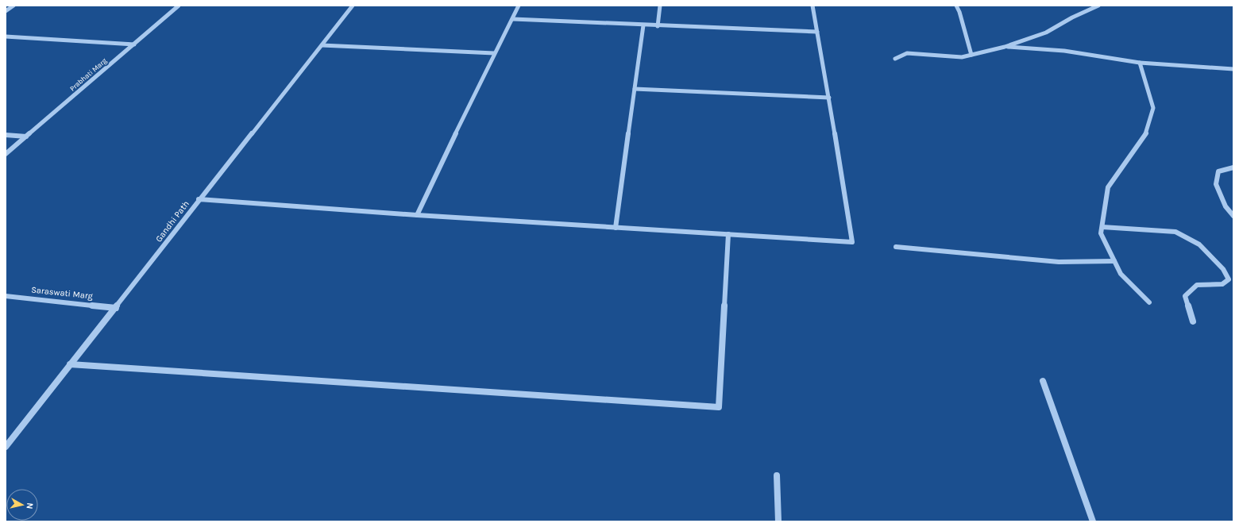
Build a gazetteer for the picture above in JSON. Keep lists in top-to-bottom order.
{
  "streets": {
    "street": ["Prabhati Marg", "Gandhi Path", "Saraswati Marg"]
  },
  "crossings": [
    ["Gandhi Path", "Saraswati Marg"]
  ],
  "north": "right"
}
